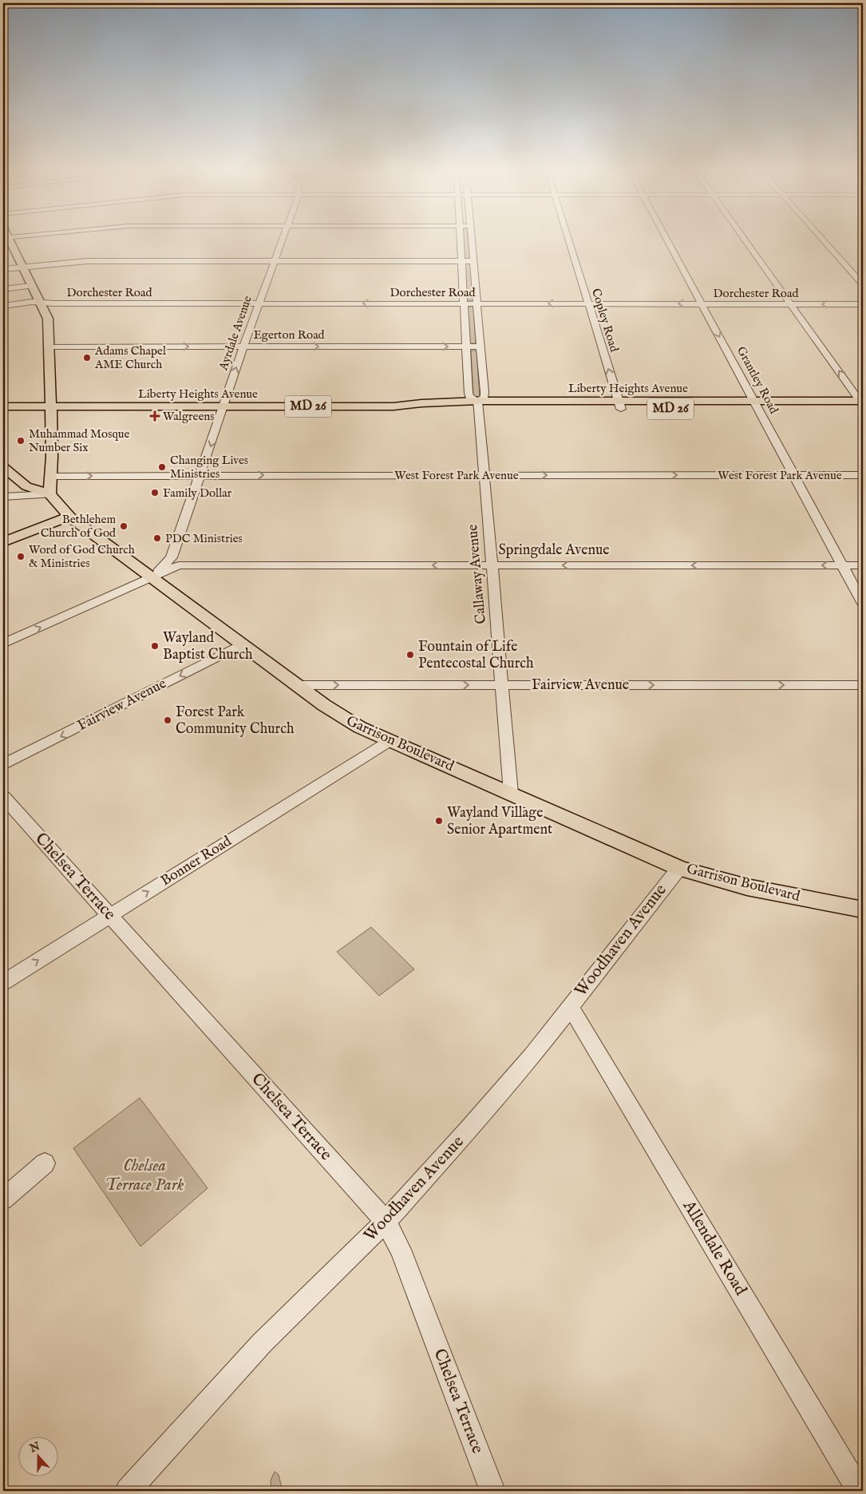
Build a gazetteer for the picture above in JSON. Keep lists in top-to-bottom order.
{
  "streets": {
    "main road": ["Liberty Heights Avenue", "MD 26", "Garrison Boulevard"],
    "street": [
      "Dorchester Road",
      "Copley Road",
      "Ayrdale Avenue",
      "Egerton Road",
      "Grantley Road",
      "West Forest Park Avenue",
      "Springdale Avenue",
      "Callaway Avenue",
      "Fairview Avenue",
      "Bonner Road",
      "Chelsea Terrace",
      "Woodhaven Avenue",
      "Allendale Road"
    ]
  },
  "crossings": [
    ["Dorchester Road", "Copley Road"],
    ["Dorchester Road", "Ayrdale Avenue"],
    ["Dorchester Road", "Grantley Road"],
    ["Dorchester Road", "Callaway Avenue"],
    ["Copley Road", "Liberty Heights Avenue"],
    ["Ayrdale Avenue", "Egerton Road"],
    ["Ayrdale Avenue", "Liberty Heights Avenue"],
    ["Ayrdale Avenue", "West Forest Park Avenue"],
    ["Ayrdale Avenue", "Springdale Avenue"],
    ["Ayrdale Avenue", "Garrison Boulevard"],
    ["Egerton Road", "Callaway Avenue"],
    ["Grantley Road", "Liberty Heights Avenue"],
    ["Grantley Road", "West Forest Park Avenue"],
    ["Grantley Road", "Springdale Avenue"],
    ["Liberty Heights Avenue", "Callaway Avenue"],
    ["West Forest Park Avenue", "Callaway Avenue"],
    ["Springdale Avenue", "Callaway Avenue"],
    ["Springdale Avenue", "Garrison Boulevard"],
    ["Callaway Avenue", "Fairview Avenue"],
    ["Callaway Avenue", "Garrison Boulevard"],
    ["Fairview Avenue", "Garrison Boulevard"],
    ["Garrison Boulevard", "Bonner Road"],
    ["Garrison Boulevard", "Woodhaven Avenue"],
    ["Bonner Road", "Chelsea Terrace"],
    ["Chelsea Terrace", "Woodhaven Avenue"],
    ["Woodhaven Avenue", "Allendale Road"]
  ],
  "one_way": ["Copley Road", "West Forest Park Avenue", "Bonner Road"],
  "parks": ["Chelsea Terrace Park"],
  "places": {
    "other": [
      "Adams Chapel AME Church",
      "Muhammad Mosque Number Six",
      "Changing Lives Ministries",
      "Family Dollar",
      "Bethlehem Church of God",
      "PDC Ministries",
      "Word of God Church & Ministries",
      "Wayland Baptist Church",
      "Fountain of Life Pentecostal Church",
      "Forest Park Community Church",
      "Wayland Village Senior Apartment"
    ],
    "health": ["Walgreens"]
  },
  "north": "top"
}
